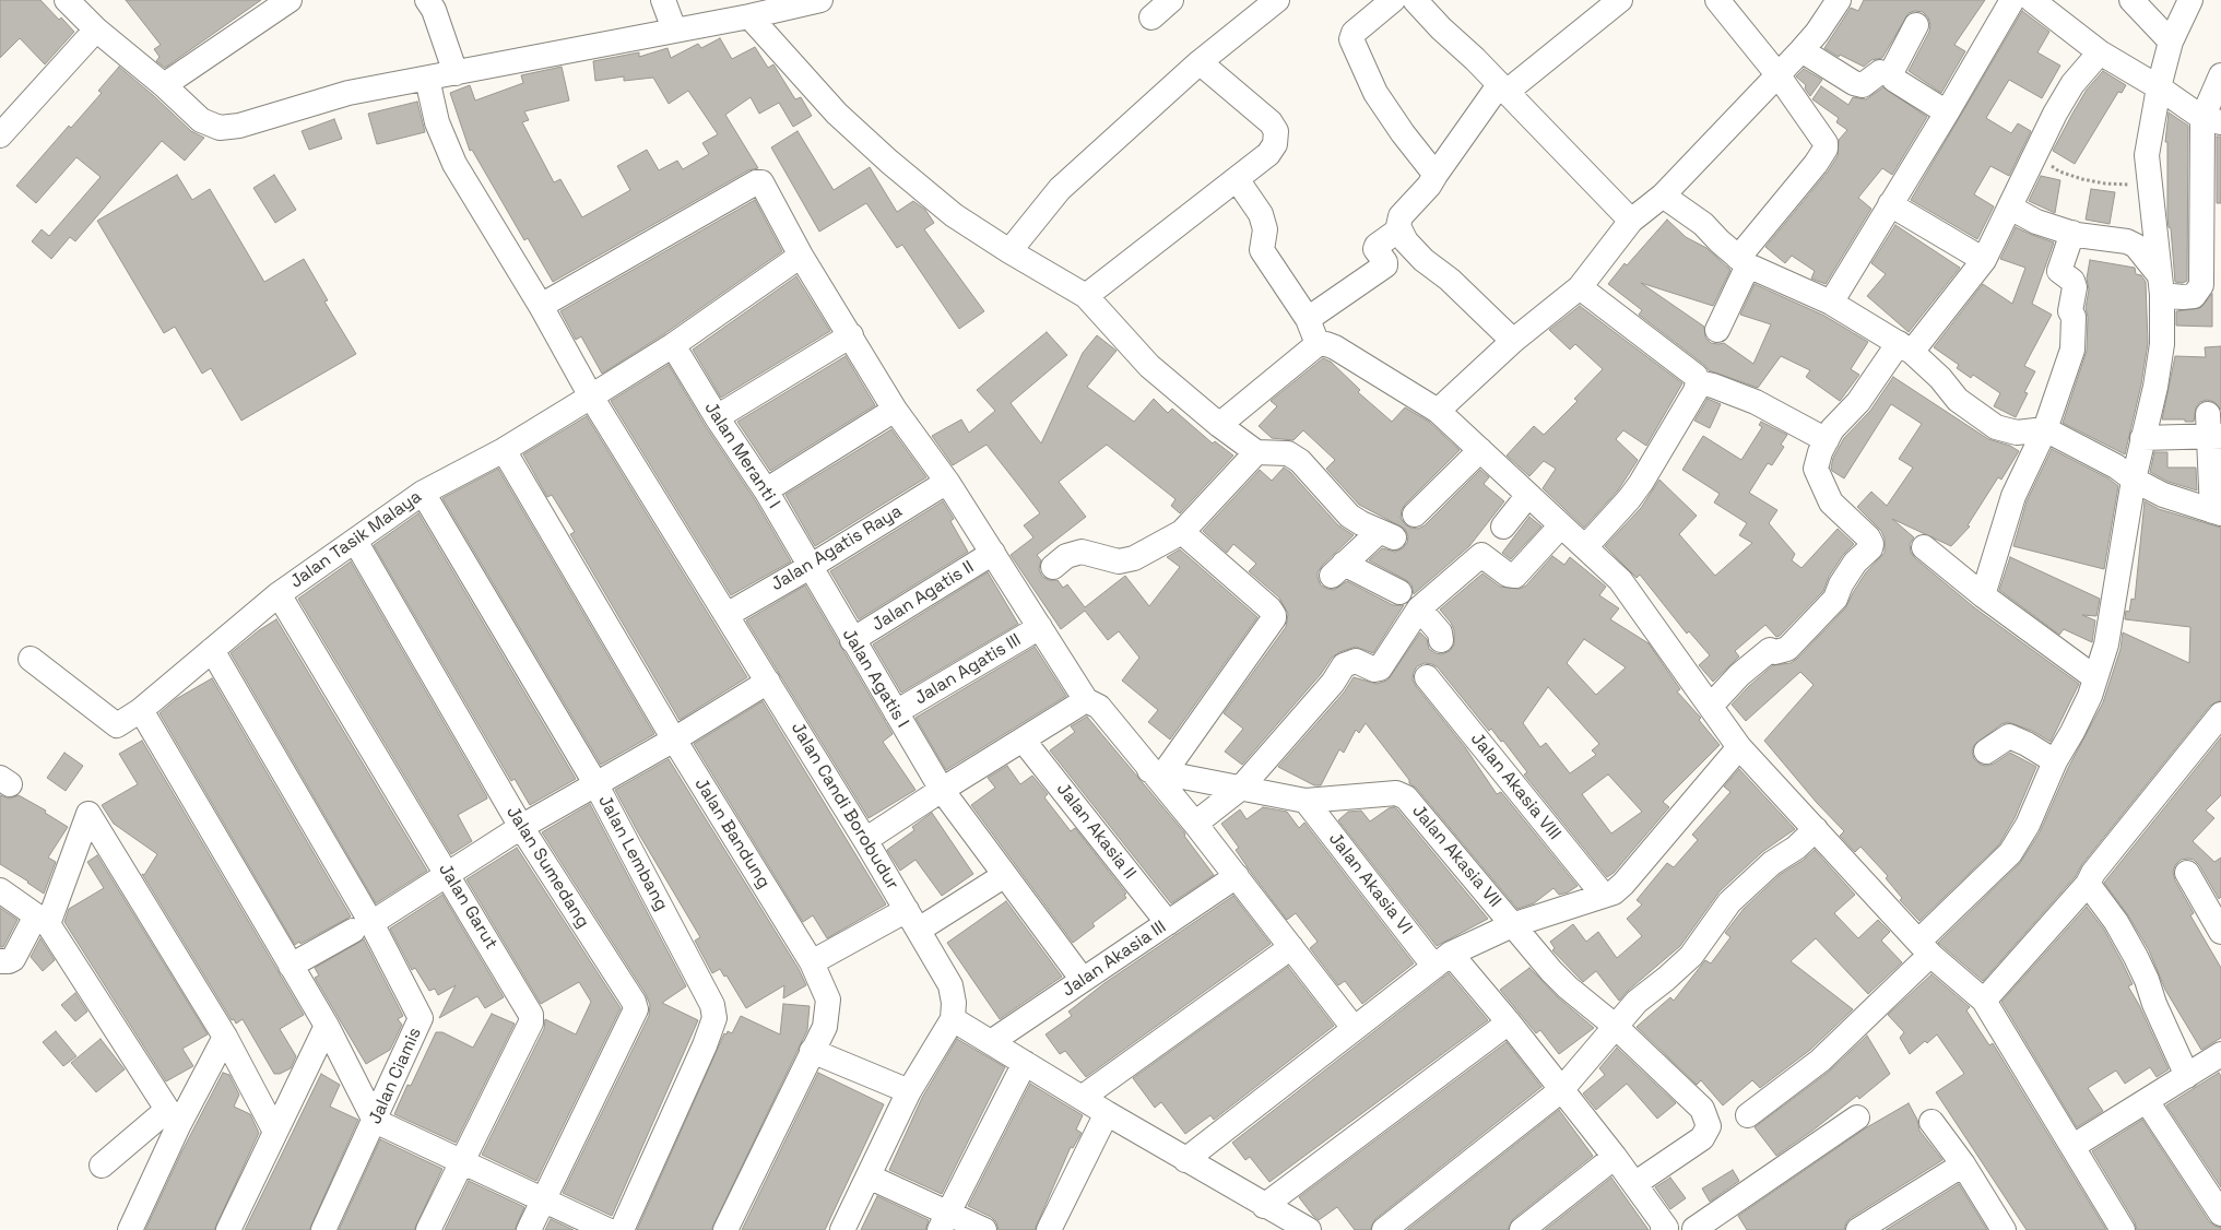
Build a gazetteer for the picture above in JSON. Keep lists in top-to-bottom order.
{
  "streets": {
    "street": [
      "Jalan Meranti I",
      "Jalan Tasik Malaya",
      "Jalan Agatis Raya",
      "Jalan Agatis II",
      "Jalan Agatis III",
      "Jalan Agatis I",
      "Jalan Akasia VIII",
      "Jalan Candi Borobudur",
      "Jalan Akasia II",
      "Jalan Bandung",
      "Jalan Lembang",
      "Jalan Akasia VII",
      "Jalan Sumedang",
      "Jalan Akasia VI",
      "Jalan Garut",
      "Jalan Akasia III",
      "Jalan Ciamis"
    ]
  },
  "crossings": [
    ["Jalan Meranti I", "Jalan Tasik Malaya"],
    ["Jalan Meranti I", "Jalan Agatis Raya"],
    ["Jalan Meranti I", "Jalan Agatis I"],
    ["Jalan Tasik Malaya", "Jalan Candi Borobudur"],
    ["Jalan Tasik Malaya", "Jalan Bandung"],
    ["Jalan Tasik Malaya", "Jalan Lembang"],
    ["Jalan Tasik Malaya", "Jalan Sumedang"],
    ["Jalan Tasik Malaya", "Jalan Garut"],
    ["Jalan Tasik Malaya", "Jalan Ciamis"],
    ["Jalan Agatis Raya", "Jalan Agatis I"],
    ["Jalan Agatis Raya", "Jalan Candi Borobudur"],
    ["Jalan Agatis II", "Jalan Agatis I"],
    ["Jalan Agatis III", "Jalan Agatis I"],
    ["Jalan Agatis I", "Jalan Akasia III"],
    ["Jalan Akasia II", "Jalan Akasia III"],
    ["Jalan Akasia VII", "Jalan Akasia VI"]
  ]
}
